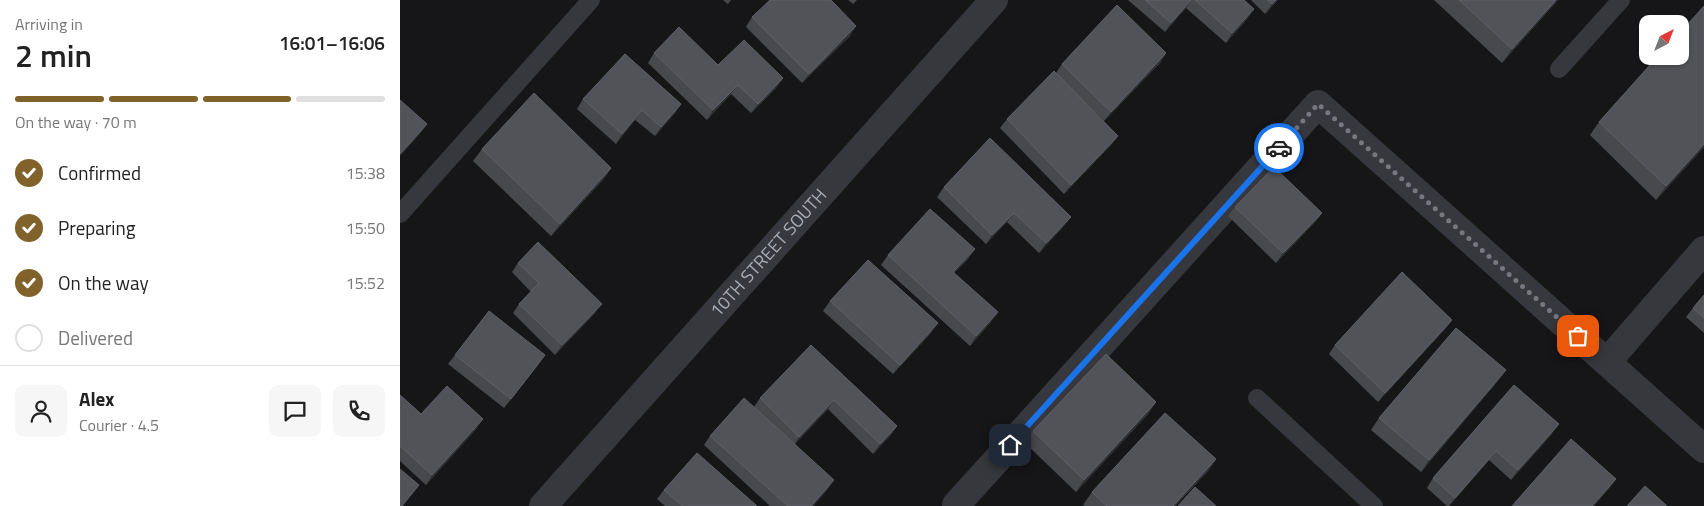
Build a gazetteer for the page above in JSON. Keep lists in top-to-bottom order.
{
  "streets": {
    "street": ["10TH STREET SOUTH"]
  },
  "north": "top right",
  "page": {
    "heading": ["2 min", "Arriving in", "16:01–16:06"],
    "panel": ["Alex", "Courier · 4.5"],
    "bar": "On the way · 70 m",
    "list": [
      ["Confirmed", "15:38"],
      ["Preparing", "15:50"],
      ["On the way", "15:52"],
      "Delivered"
    ]
  }
}
